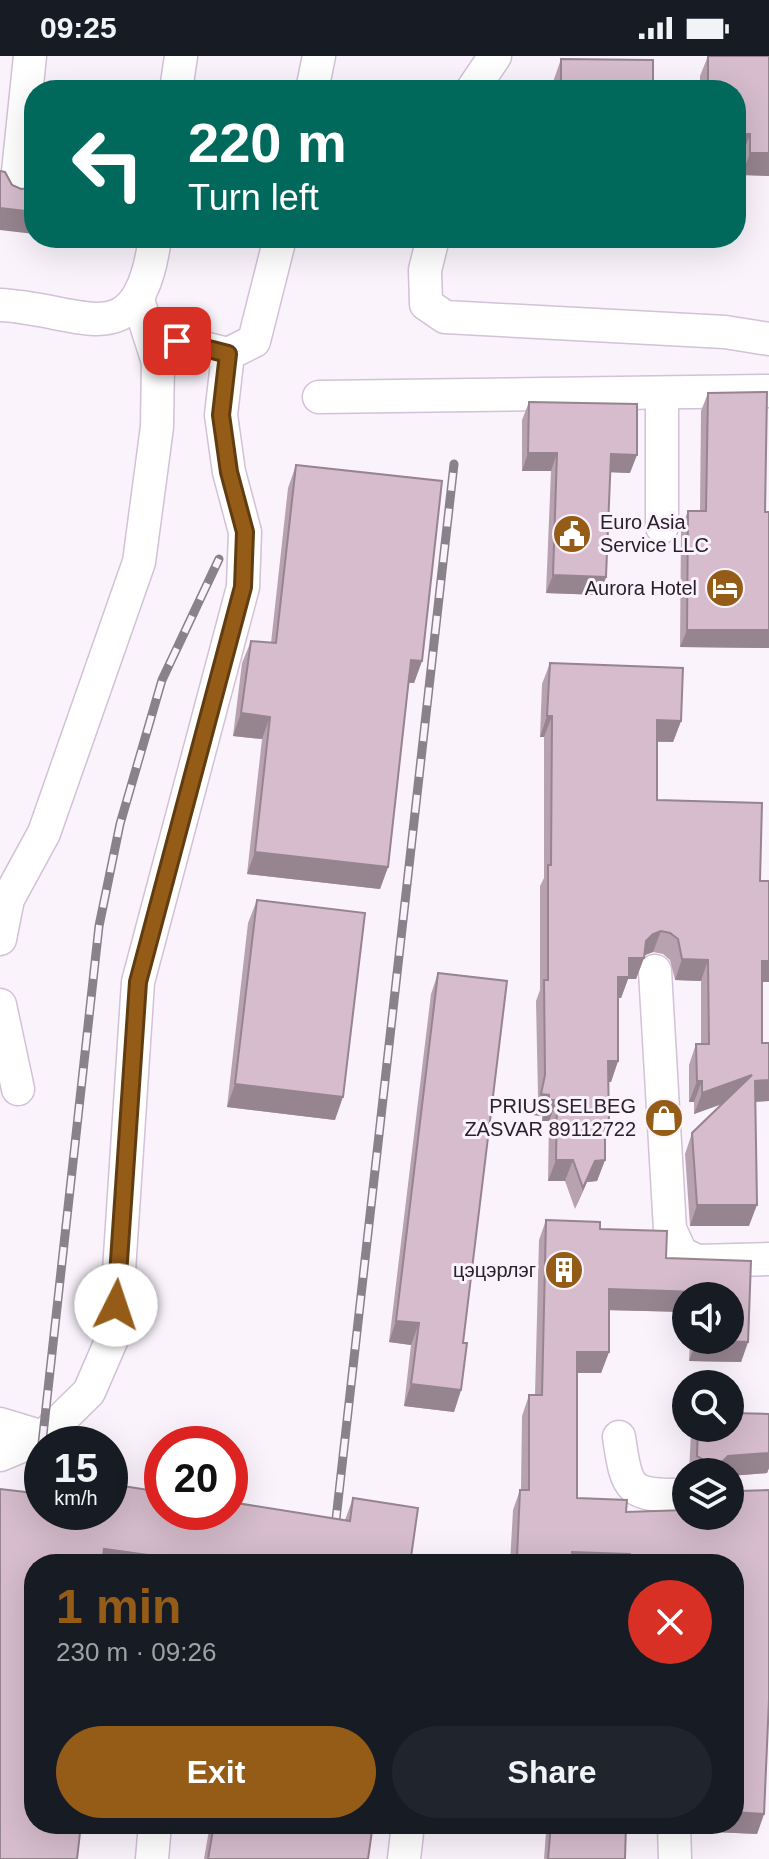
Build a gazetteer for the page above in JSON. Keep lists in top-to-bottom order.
{
  "places": {
    "public building": ["Euro Asia Service LLC"],
    "hotel": ["Aurora Hotel"],
    "shop": ["PRIUS SELBEG ZASVAR 89112722"],
    "building": ["цэцэрлэг"]
  },
  "page": {
    "status": "09:25",
    "turn": ["220 m", "Turn left"],
    "speed": "15 km/h",
    "limit": "20",
    "heading": ["1 min", "230 m · 09:26"],
    "buttons": ["Exit", "Share"]
  }
}
